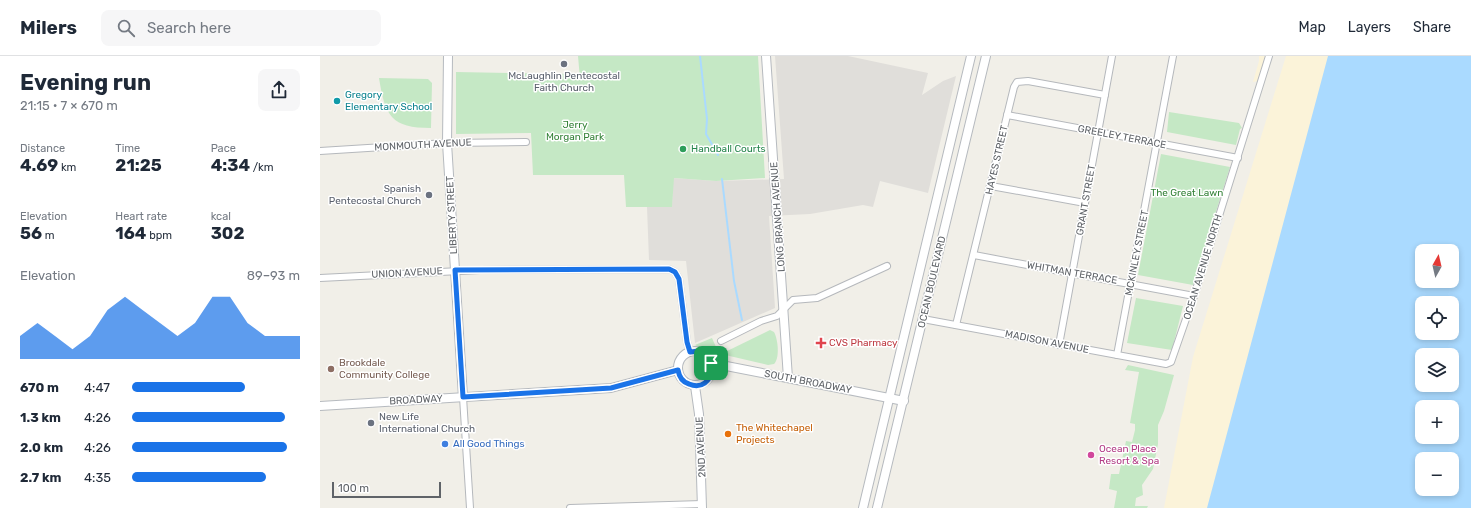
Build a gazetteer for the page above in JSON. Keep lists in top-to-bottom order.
{
  "streets": {
    "street": [
      "GREELEY TERRACE",
      "MONMOUTH AVENUE",
      "HAYES STREET",
      "GRANT STREET",
      "LIBERTY STREET",
      "LONG BRANCH AVENUE",
      "MCKINLEY STREET",
      "OCEAN AVENUE NORTH",
      "UNION AVENUE",
      "WHITMAN TERRACE",
      "OCEAN BOULEVARD",
      "MADISON AVENUE",
      "SOUTH BROADWAY",
      "BROADWAY",
      "2ND AVENUE"
    ]
  },
  "crossings": [
    ["GREELEY TERRACE", "HAYES STREET"],
    ["GREELEY TERRACE", "GRANT STREET"],
    ["GREELEY TERRACE", "MCKINLEY STREET"],
    ["GREELEY TERRACE", "OCEAN AVENUE NORTH"],
    ["MONMOUTH AVENUE", "LIBERTY STREET"],
    ["HAYES STREET", "GRANT STREET"],
    ["HAYES STREET", "WHITMAN TERRACE"],
    ["HAYES STREET", "MADISON AVENUE"],
    ["GRANT STREET", "WHITMAN TERRACE"],
    ["GRANT STREET", "MADISON AVENUE"],
    ["LIBERTY STREET", "UNION AVENUE"],
    ["LIBERTY STREET", "BROADWAY"],
    ["LONG BRANCH AVENUE", "SOUTH BROADWAY"],
    ["MCKINLEY STREET", "WHITMAN TERRACE"],
    ["MCKINLEY STREET", "MADISON AVENUE"],
    ["OCEAN AVENUE NORTH", "WHITMAN TERRACE"],
    ["OCEAN AVENUE NORTH", "MADISON AVENUE"],
    ["UNION AVENUE", "SOUTH BROADWAY"],
    ["UNION AVENUE", "BROADWAY"],
    ["UNION AVENUE", "2ND AVENUE"],
    ["OCEAN BOULEVARD", "MADISON AVENUE"],
    ["OCEAN BOULEVARD", "SOUTH BROADWAY"],
    ["SOUTH BROADWAY", "BROADWAY"],
    ["SOUTH BROADWAY", "2ND AVENUE"],
    ["BROADWAY", "2ND AVENUE"]
  ],
  "parks": ["Jerry Morgan Park", "The Great Lawn"],
  "places": {
    "other": [
      "McLaughlin Pentecostal Faith Church",
      "Gregory Elementary School",
      "Handball Courts",
      "Spanish Pentecostal Church",
      "Brookdale Community College",
      "New Life International Church",
      "The Whitechapel Projects",
      "All Good Things",
      "Ocean Place Resort & Spa"
    ],
    "health": ["CVS Pharmacy"]
  },
  "scale_bar": "100 m",
  "north": "top",
  "page": {
    "header": "Milers",
    "search": "Search here",
    "nav": ["Map", "Layers", "Share"],
    "heading": ["Evening run", "21:15 · 7 × 670 m"],
    "stats": [
      ["Distance", "4.69 km"],
      ["Time", "21:25"],
      ["Pace", "4:34 /km"],
      ["Elevation", "56 m"],
      ["Heart rate", "164 bpm"],
      ["kcal", "302"]
    ],
    "map_buttons": ["+", "−"],
    "chart": ["Elevation", "89–93 m"],
    "list": [
      {
        "name": "670 m",
        "note": "4:47"
      },
      {
        "name": "1.3 km",
        "note": "4:26"
      },
      {
        "name": "2.0 km",
        "note": "4:26"
      },
      {
        "name": "2.7 km",
        "note": "4:35"
      }
    ],
    "scale": "100 m"
  }
}
